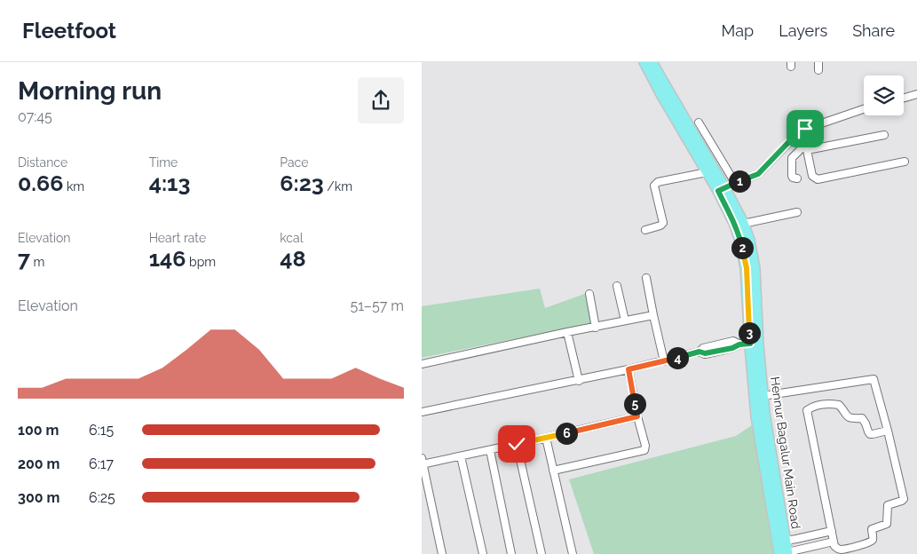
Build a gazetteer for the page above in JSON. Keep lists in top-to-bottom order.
{
  "streets": {
    "main road": ["Hennur Bagalur Main Road"]
  },
  "page": {
    "header": "Fleetfoot",
    "nav": ["Map", "Layers", "Share"],
    "heading": ["Morning run", "07:45"],
    "stats": [
      ["Distance", "0.66 km"],
      ["Time", "4:13"],
      ["Pace", "6:23 /km"],
      ["Elevation", "7 m"],
      ["Heart rate", "146 bpm"],
      ["kcal", "48"]
    ],
    "pins": [
      "1",
      "2",
      "3",
      "4",
      "5",
      "6"
    ],
    "chart": ["Elevation", "51–57 m"],
    "list": [
      {
        "name": "100 m",
        "note": "6:15"
      },
      {
        "name": "200 m",
        "note": "6:17"
      },
      {
        "name": "300 m",
        "note": "6:25"
      }
    ]
  }
}
